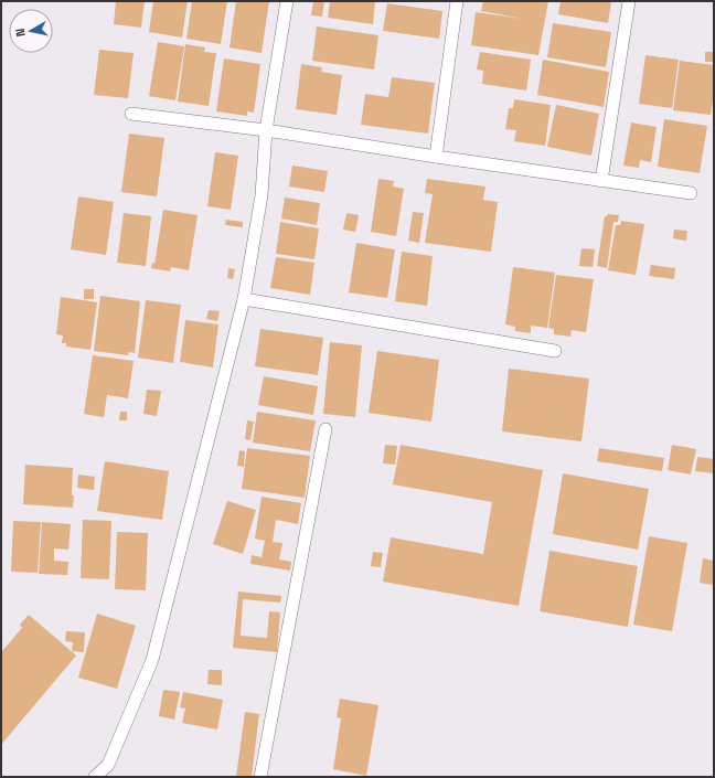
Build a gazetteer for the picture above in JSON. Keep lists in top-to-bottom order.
{
  "north": "left"
}
